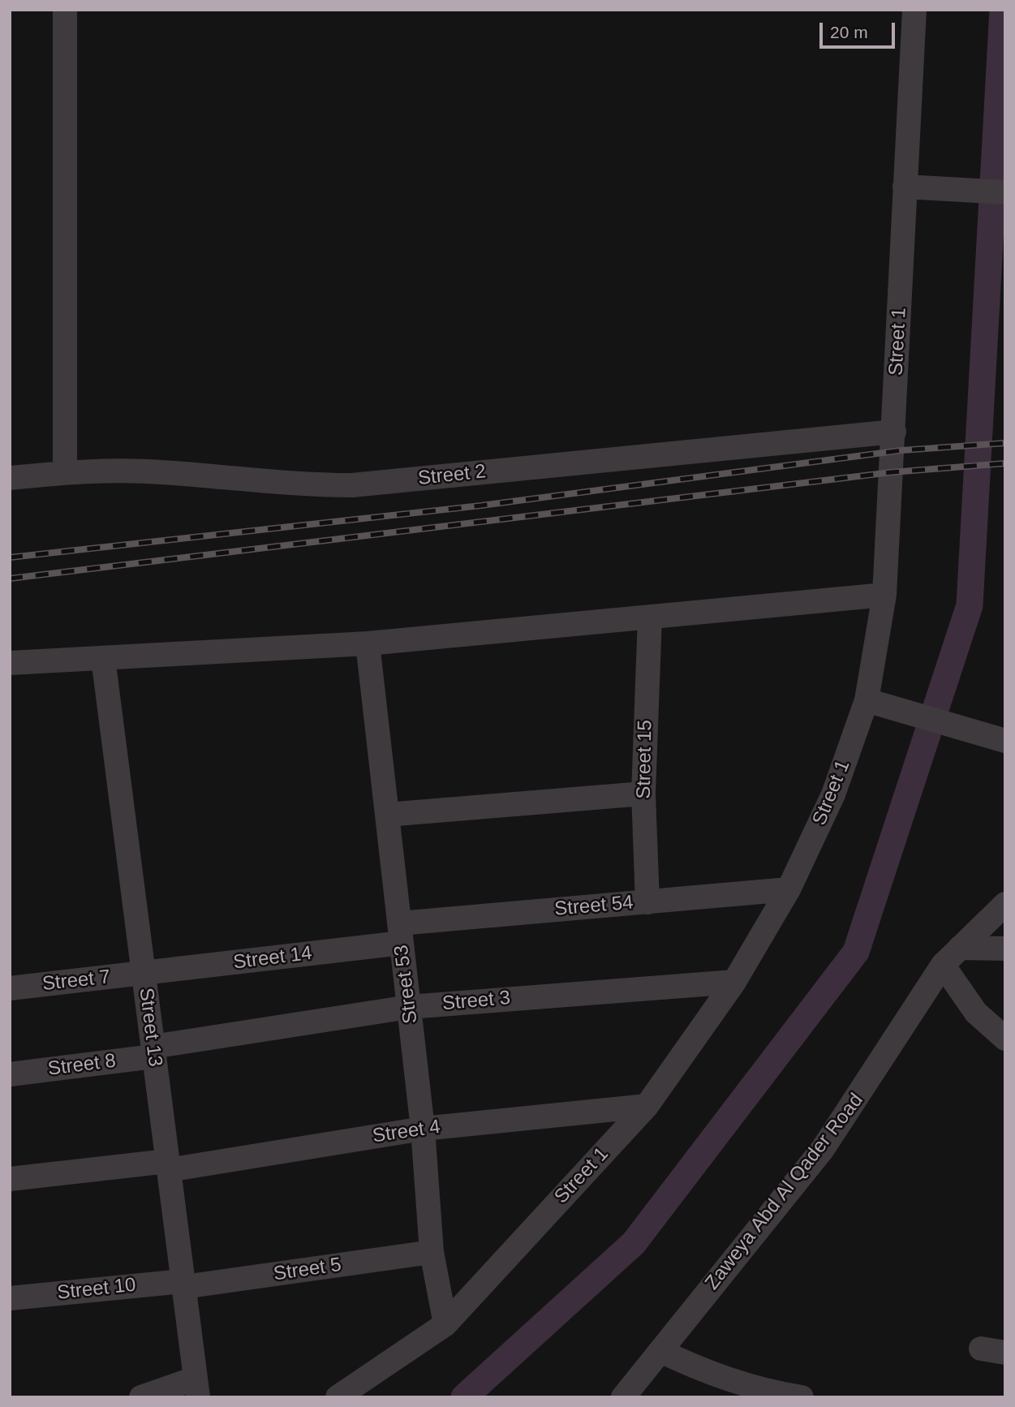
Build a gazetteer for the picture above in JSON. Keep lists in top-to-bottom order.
{
  "streets": {
    "street": [
      "Street 1",
      "Street 2",
      "Street 15",
      "Street 54",
      "Street 14",
      "Street 7",
      "Street 53",
      "Street 3",
      "Street 13",
      "Street 8",
      "Street 4",
      "Zaweya Abd Al Qader Road",
      "Street 5",
      "Street 10"
    ]
  },
  "crossings": [
    ["Street 1", "Street 2"],
    ["Street 1", "Street 54"],
    ["Street 1", "Street 53"],
    ["Street 1", "Street 3"],
    ["Street 1", "Street 4"],
    ["Street 15", "Street 54"],
    ["Street 54", "Street 14"],
    ["Street 54", "Street 53"],
    ["Street 14", "Street 7"],
    ["Street 14", "Street 53"],
    ["Street 14", "Street 13"],
    ["Street 7", "Street 13"],
    ["Street 53", "Street 3"],
    ["Street 53", "Street 4"],
    ["Street 53", "Street 5"],
    ["Street 3", "Street 13"],
    ["Street 3", "Street 8"],
    ["Street 13", "Street 8"],
    ["Street 13", "Street 4"],
    ["Street 13", "Street 5"],
    ["Street 13", "Street 10"],
    ["Street 5", "Street 10"]
  ],
  "scale_bar": "20 m"
}
